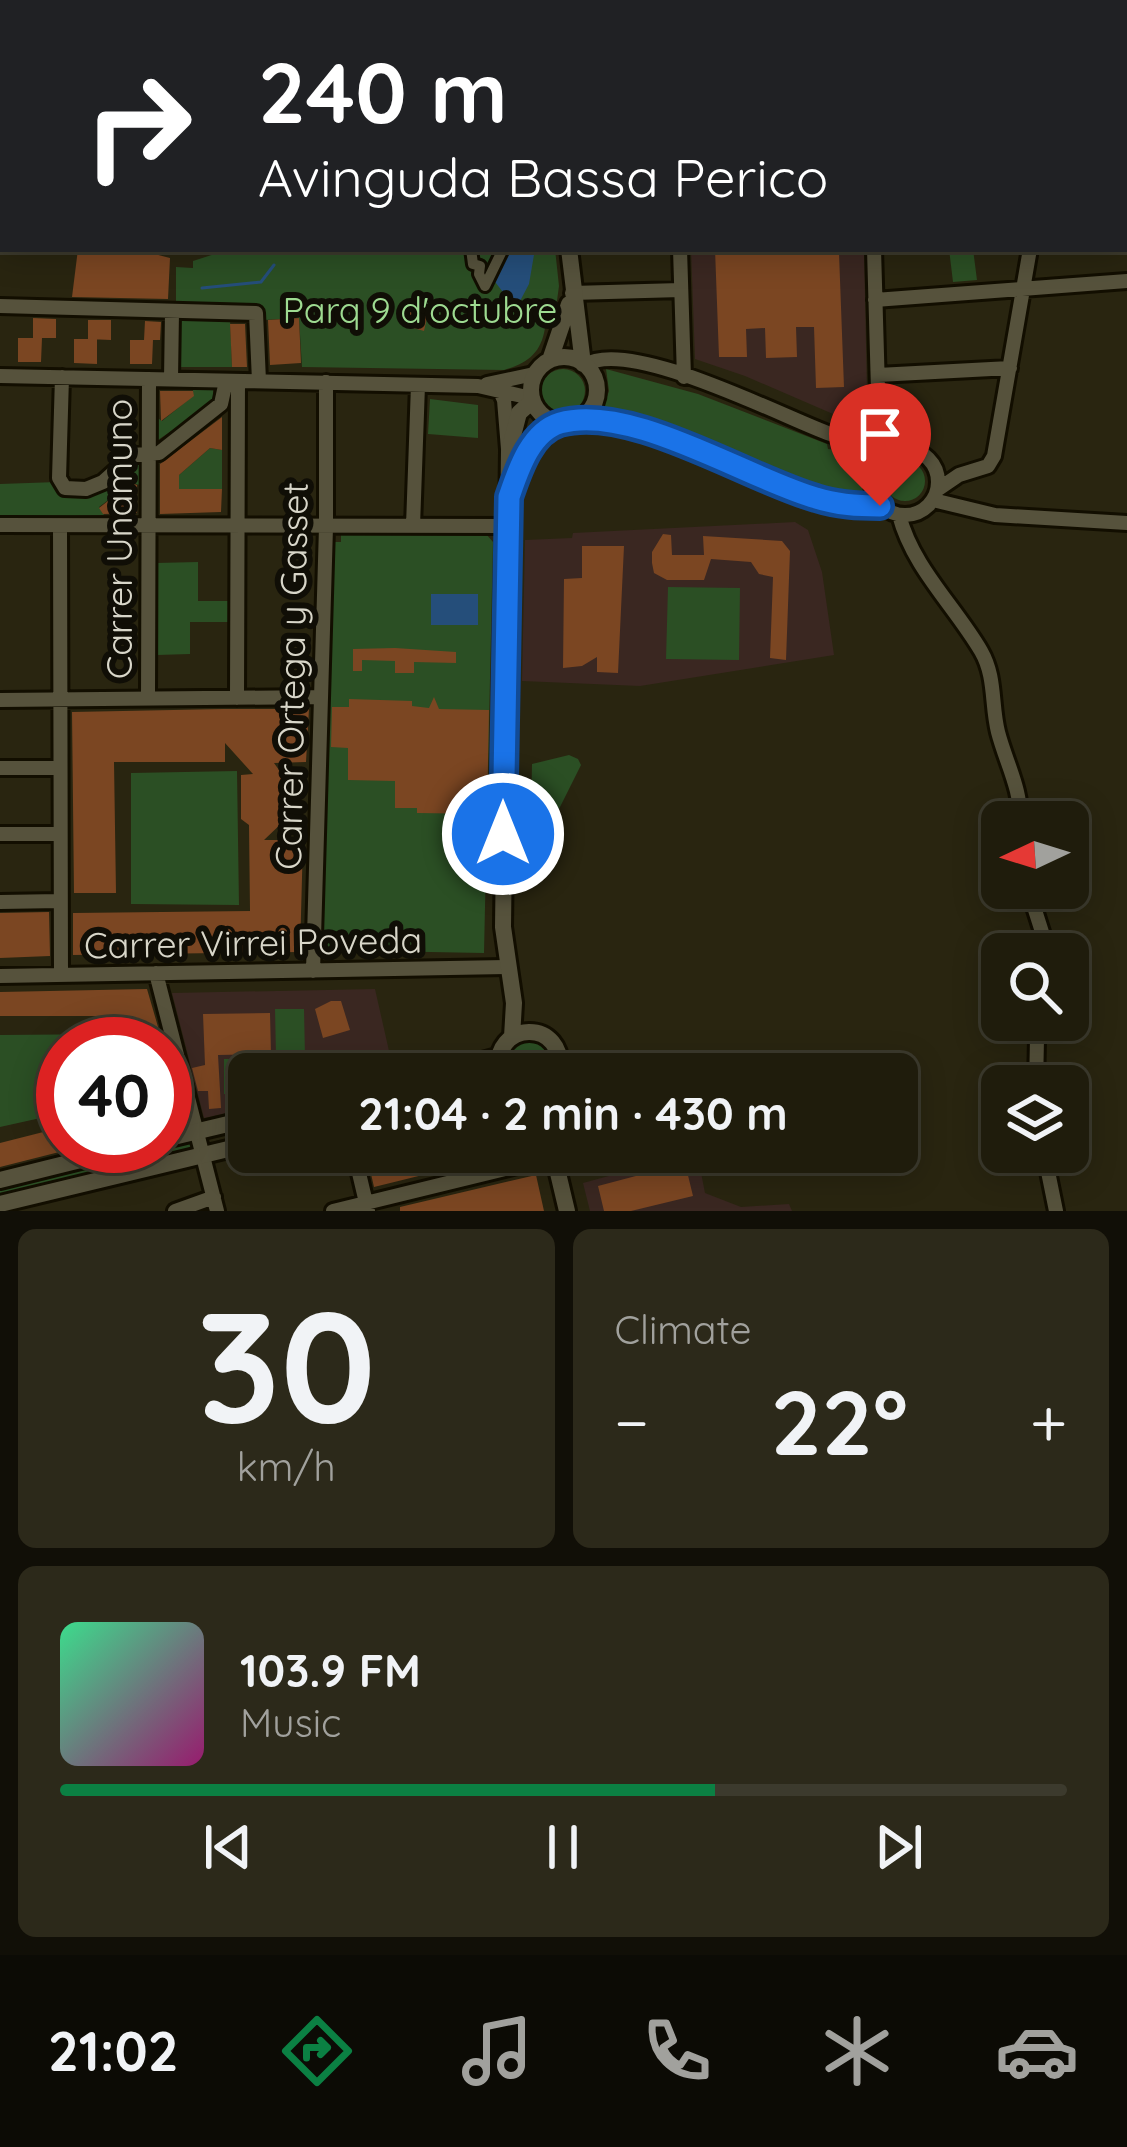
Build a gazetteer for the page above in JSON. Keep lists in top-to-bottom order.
{
  "streets": {
    "street": ["Carrer Unamuno", "Carrer Ortega y Gasset", "Carrer Virrei Poveda"]
  },
  "crossings": [
    ["Carrer Ortega y Gasset", "Carrer Virrei Poveda"]
  ],
  "parks": ["Parq 9 d'octubre"],
  "north": "left",
  "page": {
    "turn": ["240 m", "Avinguda Bassa Perico"],
    "limit": "40",
    "trip": "21:04 · 2 min · 430 m",
    "tile": [
      ["30", "km/h"],
      "Climate"
    ],
    "heat": ["−", "22°", "+"],
    "song": ["103.9 FM", "Music"],
    "tabs": "21:02"
  }
}
